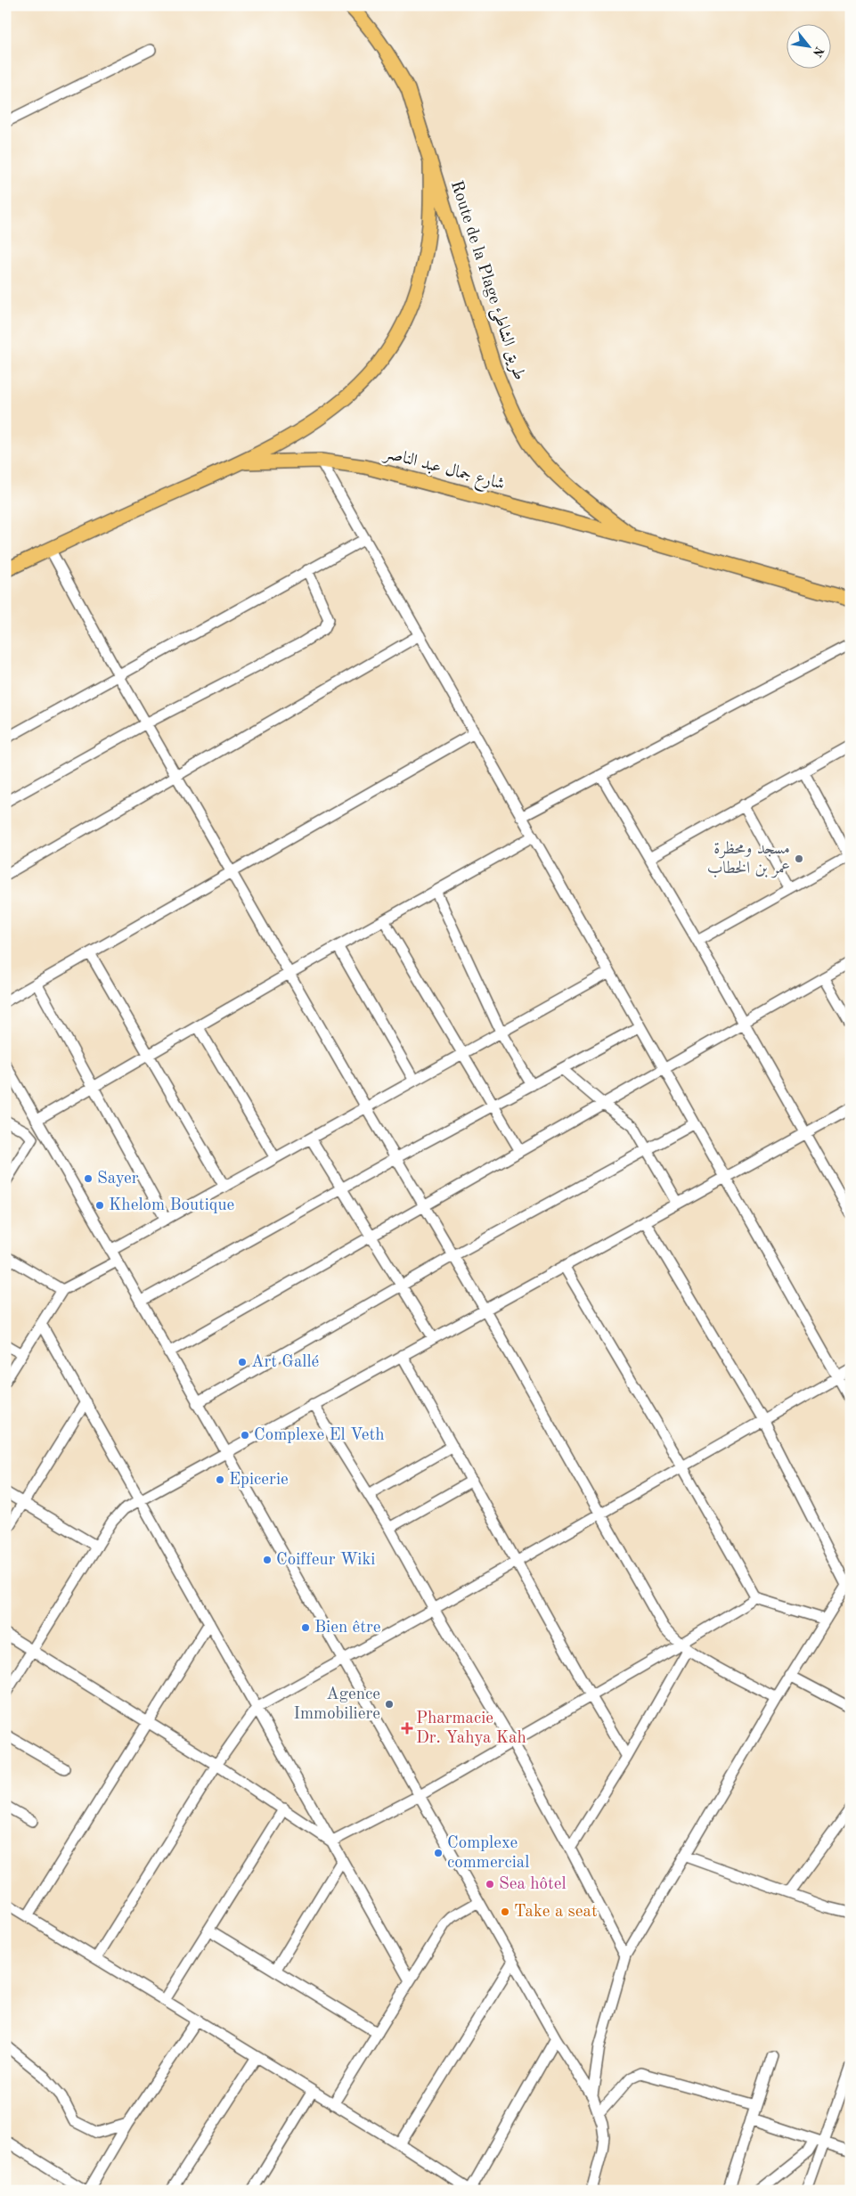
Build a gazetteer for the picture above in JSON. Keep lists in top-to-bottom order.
{
  "streets": {
    "main road": ["Route de la Plage طريق الشاطئ", "شارع جمال عبد الناصر"]
  },
  "crossings": [
    ["Route de la Plage طريق الشاطئ", "شارع جمال عبد الناصر"]
  ],
  "places": {
    "other": [
      "مسجد ومحظرة عمر بن الخطاب",
      "Sayer",
      "Khelom Boutique",
      "Art Gallé",
      "Complexe El Veth",
      "Epicerie",
      "Coiffeur Wiki",
      "Bien être",
      "Agence Immobiliere",
      "Complexe commercial",
      "Sea hôtel",
      "Take a seat"
    ],
    "health": ["Pharmacie Dr. Yahya Kah"]
  },
  "north": "bottom right"
}
